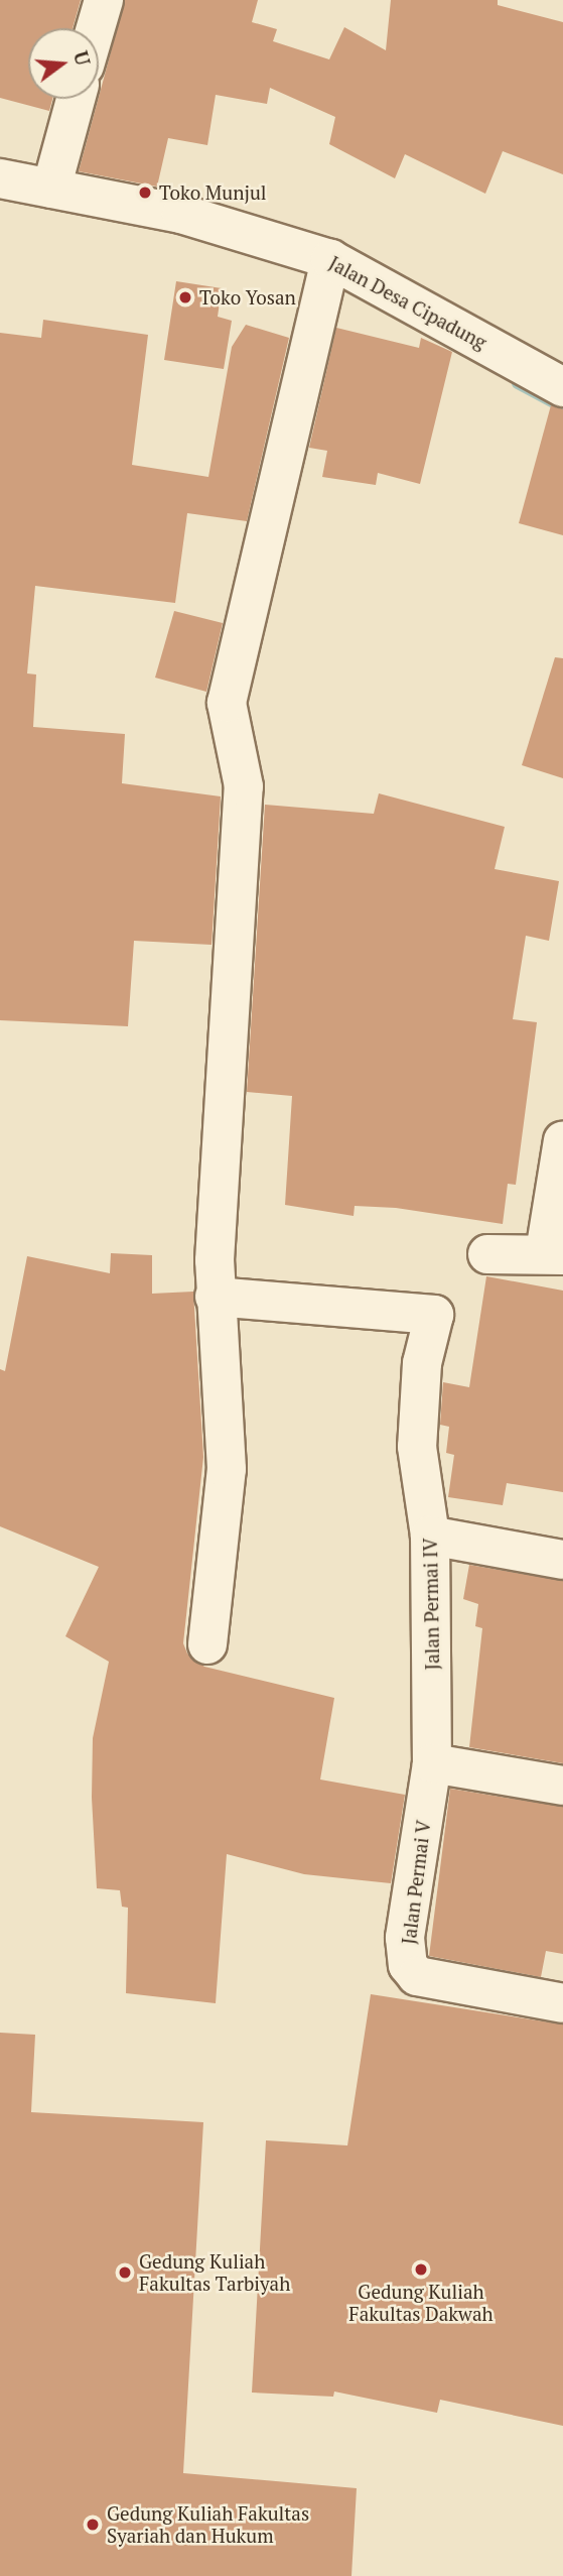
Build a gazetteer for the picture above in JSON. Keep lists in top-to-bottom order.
{
  "streets": {
    "street": ["Jalan Desa Cipadung", "Jalan Permai IV", "Jalan Permai V"]
  },
  "crossings": [
    ["Jalan Permai IV", "Jalan Permai V"]
  ],
  "places": [
    "Toko Munjul",
    "Toko Yosan",
    "Gedung Kuliah Fakultas Dakwah",
    "Gedung Kuliah Fakultas Tarbiyah",
    "Gedung Kuliah Fakultas Syariah dan Hukum"
  ],
  "north": "right"
}
